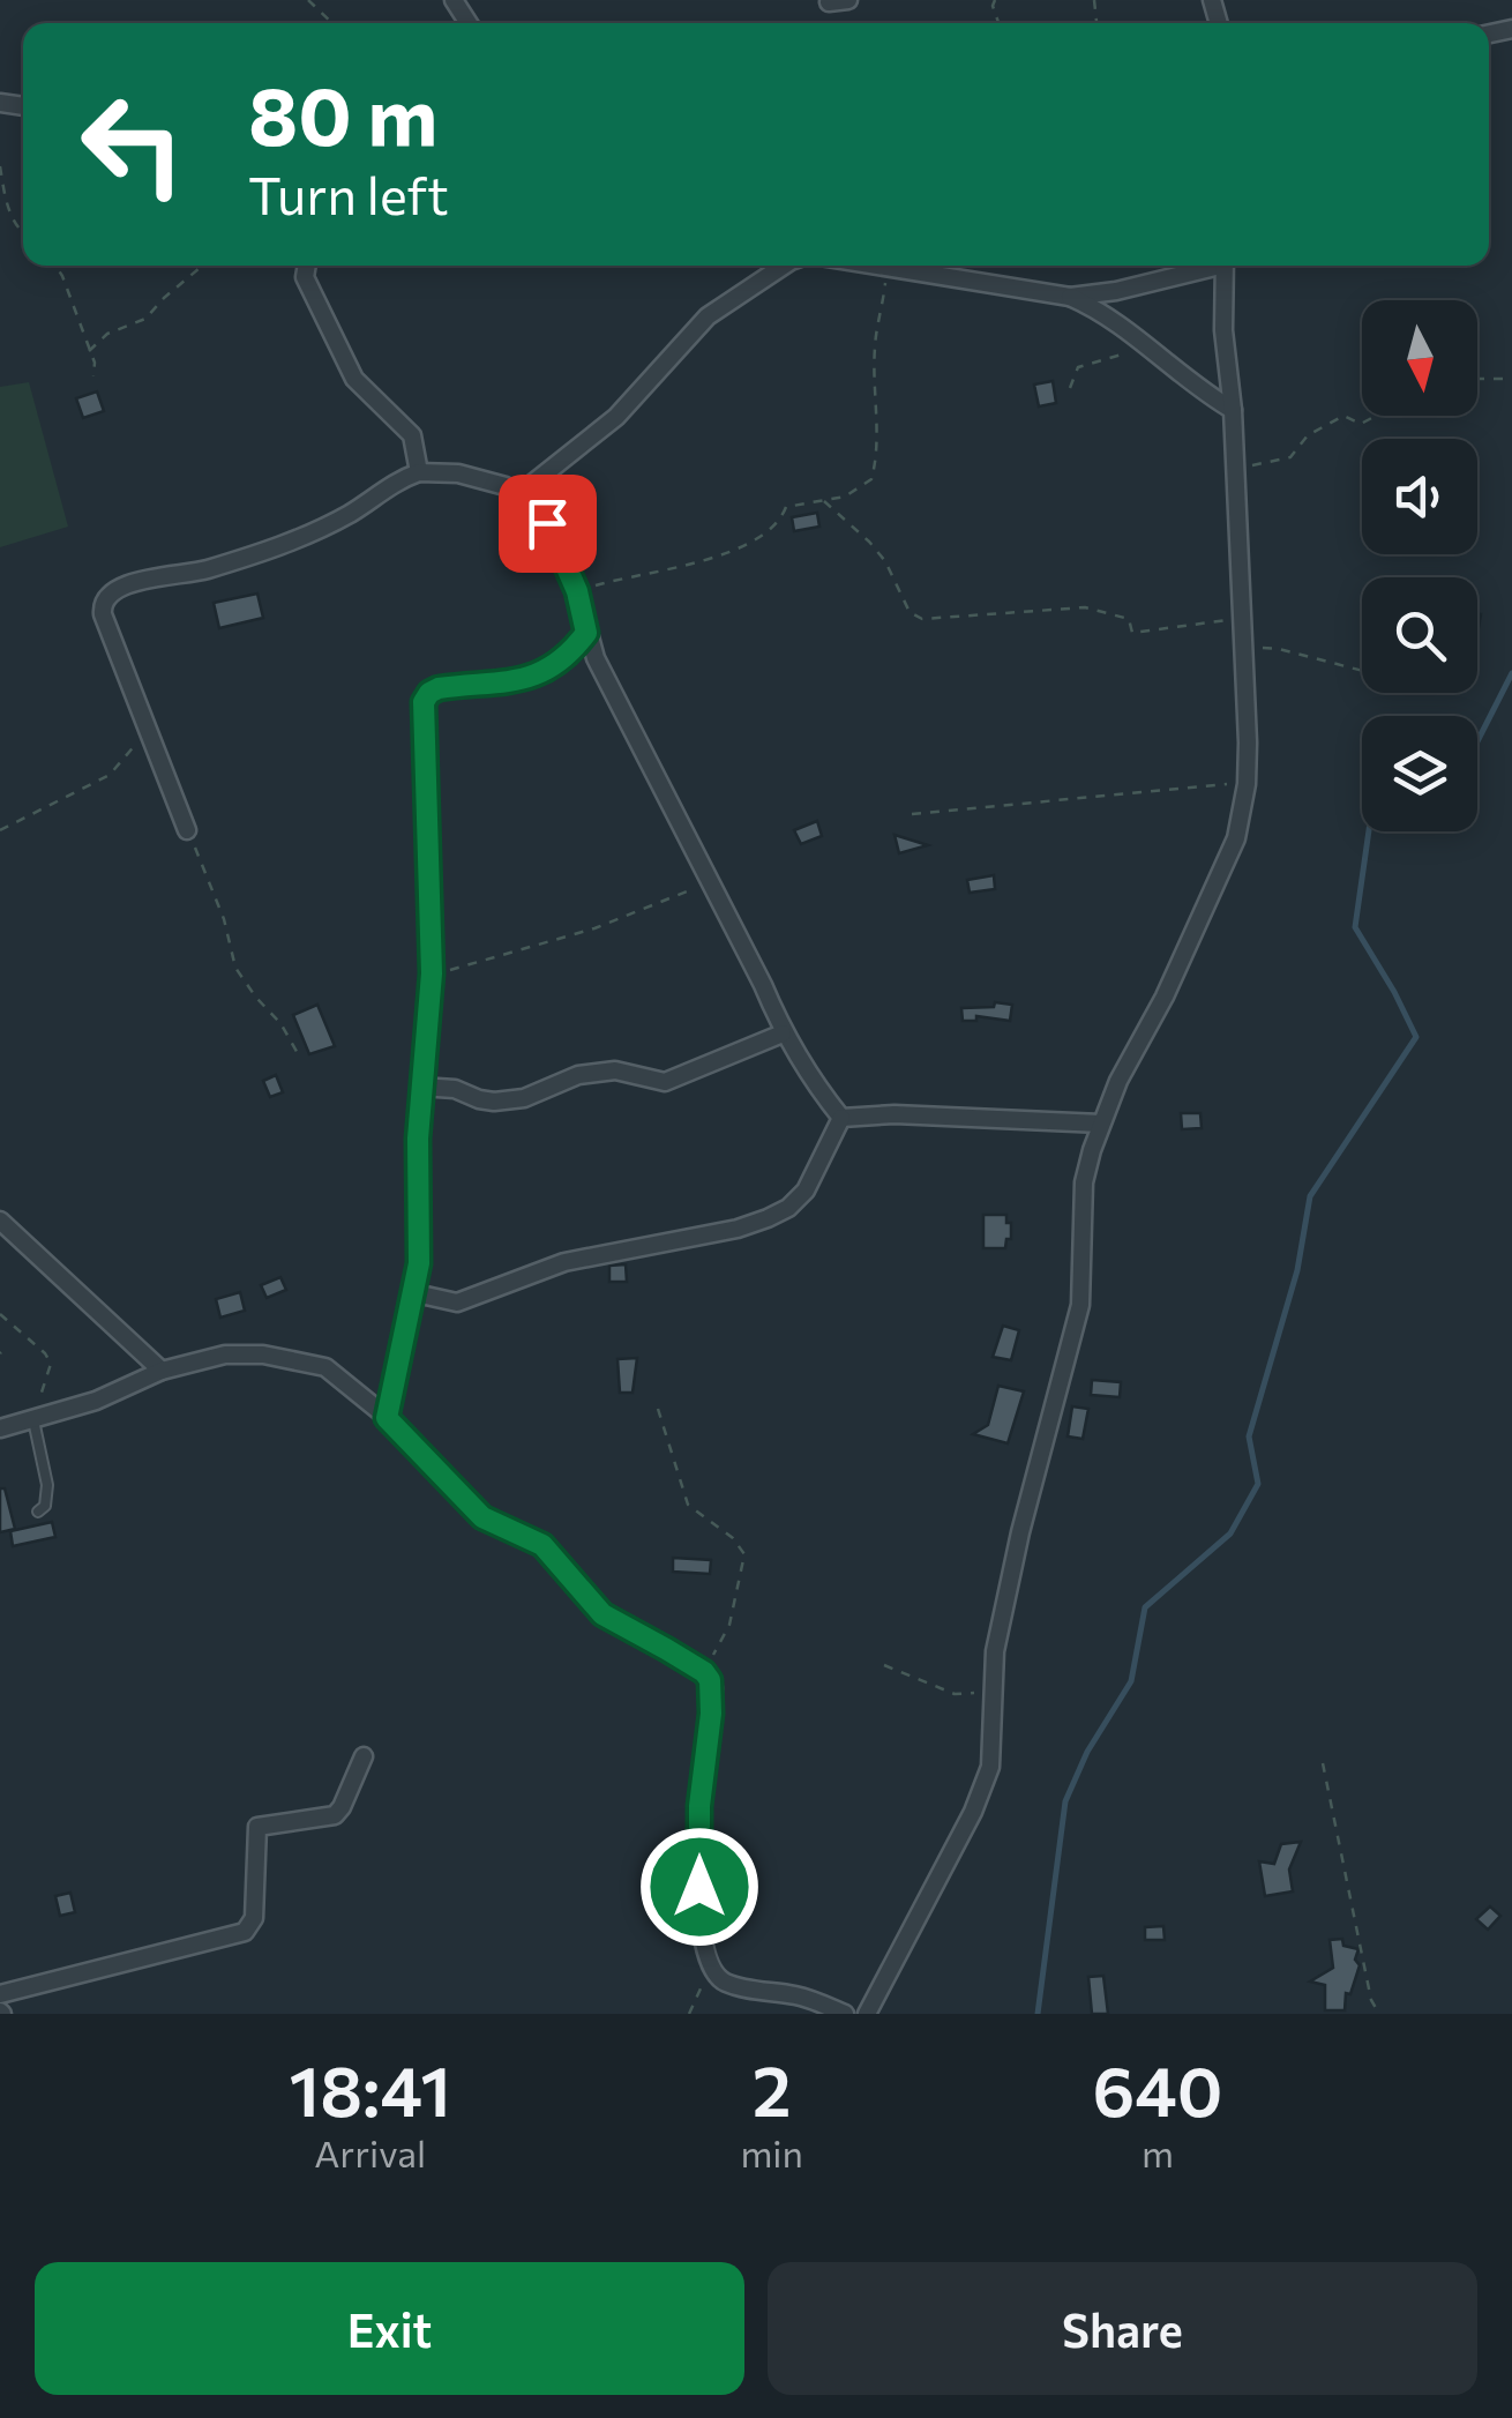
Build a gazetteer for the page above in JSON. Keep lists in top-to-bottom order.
{
  "north": "bottom",
  "page": {
    "turn": ["80 m", "Turn left"],
    "eta": [
      "18:41",
      "Arrival",
      "2",
      "min",
      "640",
      "m"
    ],
    "buttons": ["Exit", "Share"]
  }
}
